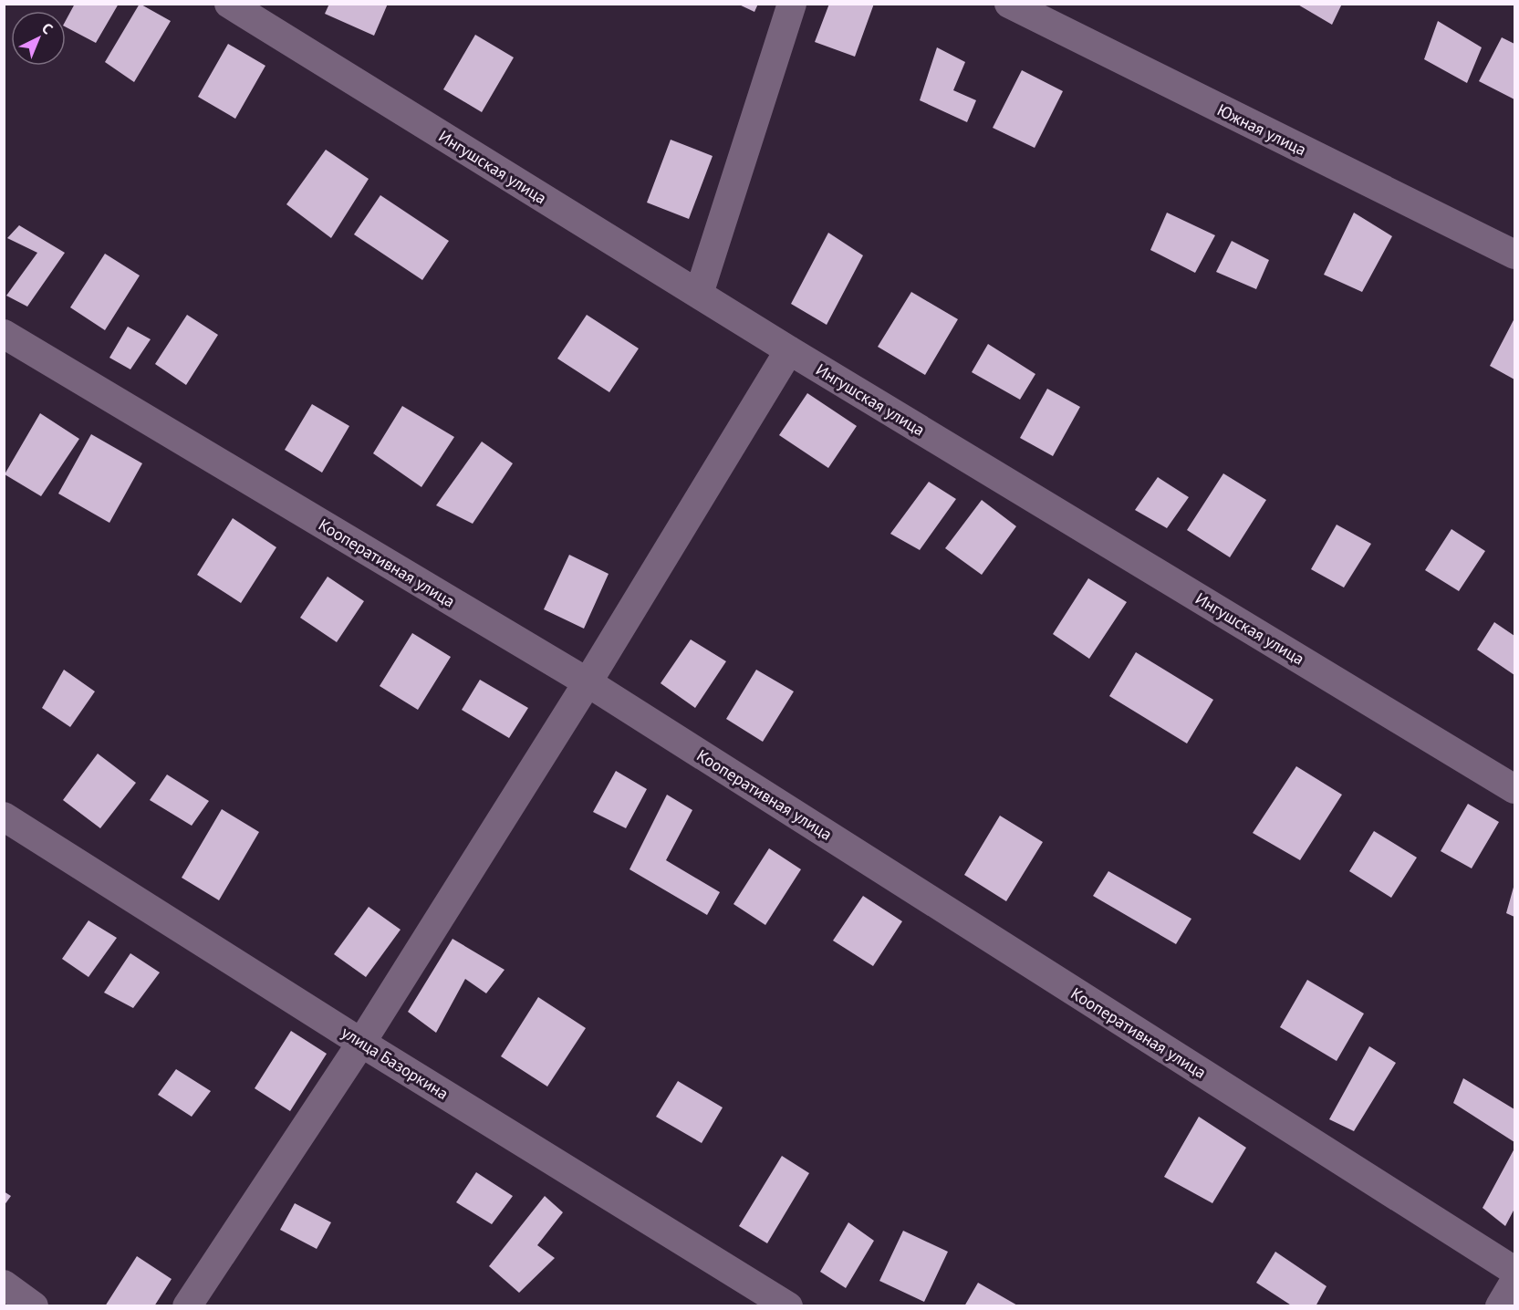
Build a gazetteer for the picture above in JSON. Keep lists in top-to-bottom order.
{
  "streets": {
    "street": [
      "Южная улица",
      "Ингушская улица",
      "Кооперативная улица",
      "улица Базоркина"
    ]
  },
  "north": "top right"
}
